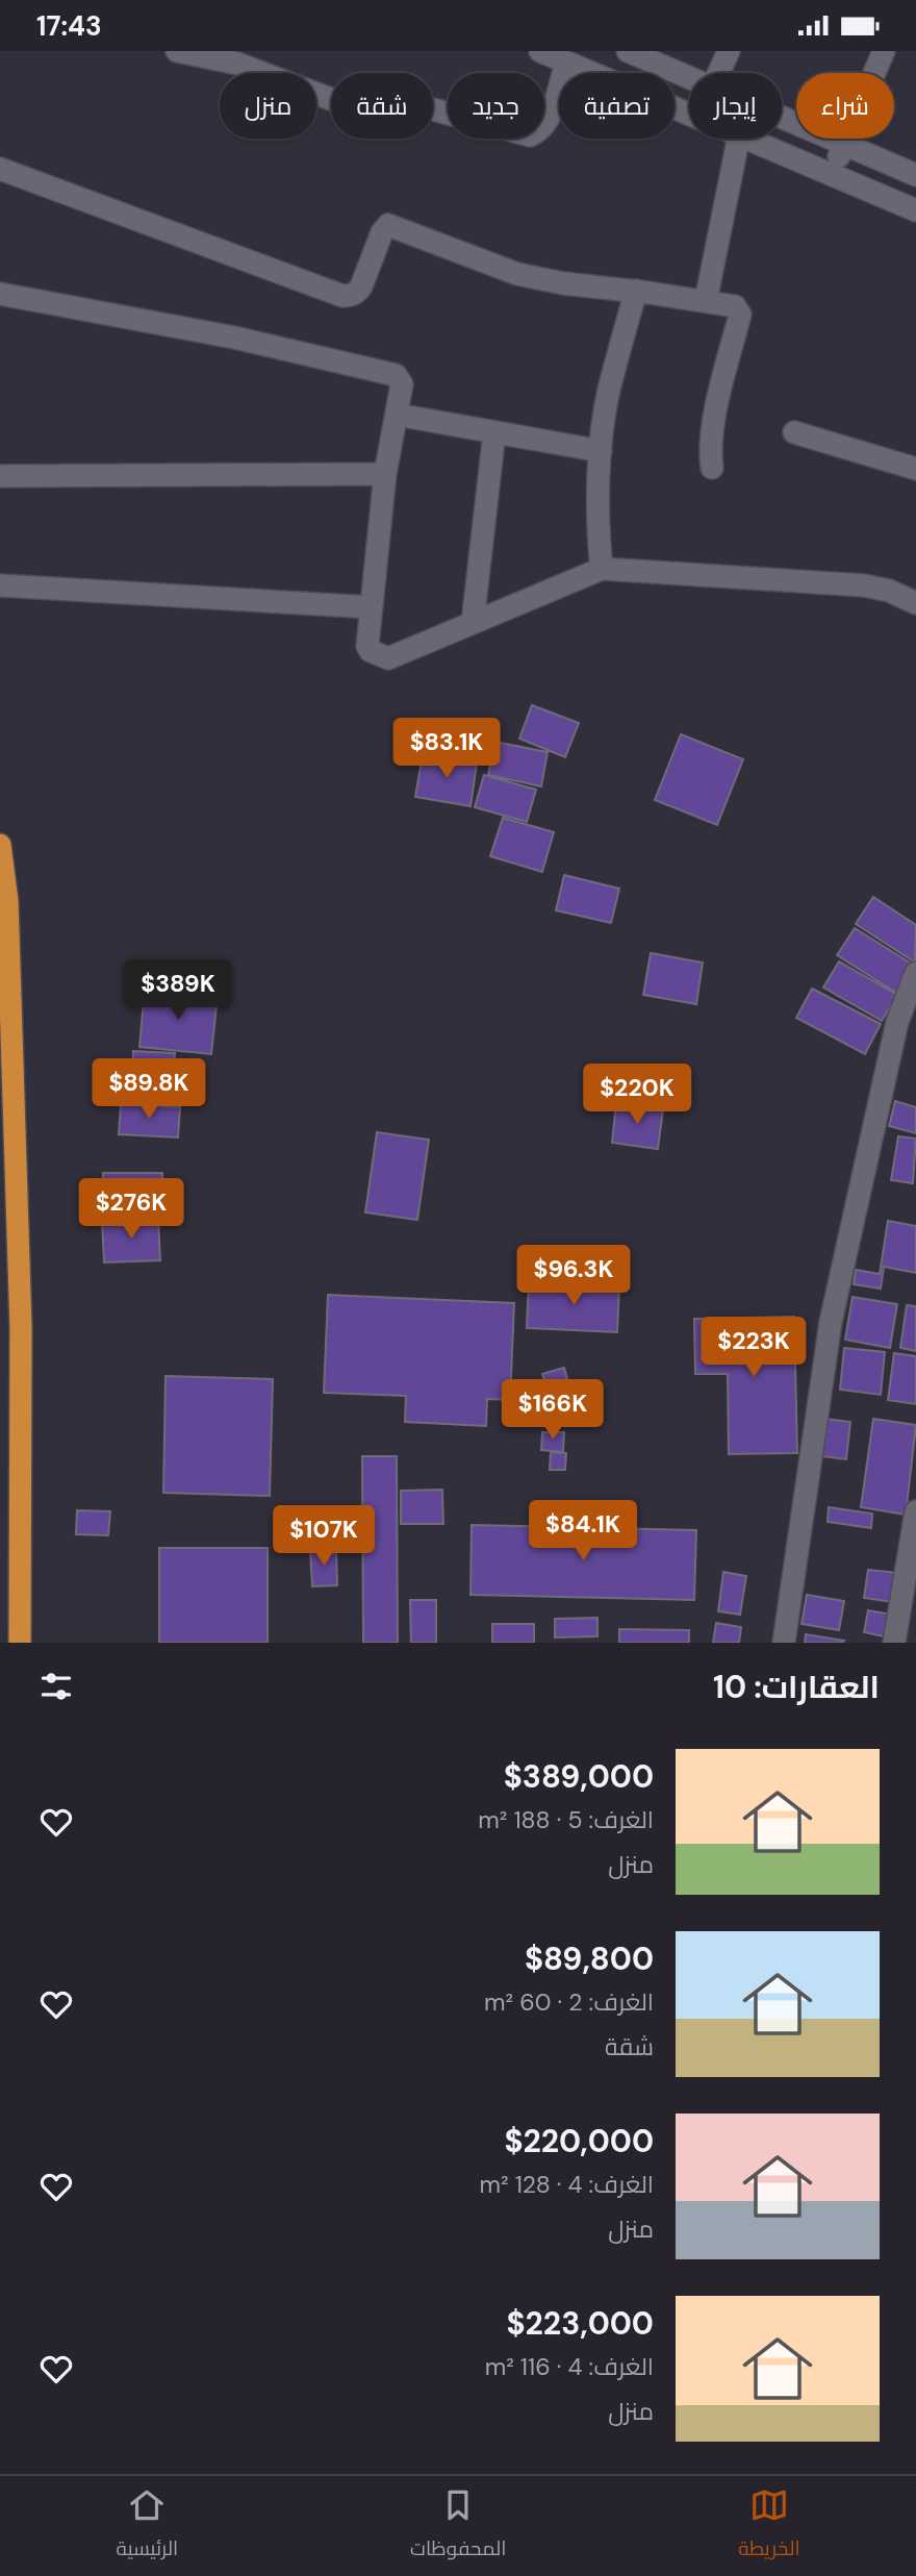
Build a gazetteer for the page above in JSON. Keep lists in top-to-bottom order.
{
  "page": {
    "status": "17:43",
    "chip": [
      "شراء",
      "إيجار",
      "تصفية",
      "جديد",
      "شقة",
      "منزل"
    ],
    "price": [
      "$83.1K",
      "$389K",
      "$89.8K",
      "$220K",
      "$276K",
      "$96.3K",
      "$223K",
      "$166K",
      "$84.1K",
      "$107K"
    ],
    "heading": "العقارات: 10",
    "list": [
      {
        "name": "$389,000",
        "note": "الغرف: 5 · 188 m² · منزل"
      },
      {
        "name": "$89,800",
        "note": "الغرف: 2 · 60 m² · شقة"
      },
      {
        "name": "$220,000",
        "note": "الغرف: 4 · 128 m² · منزل"
      },
      {
        "name": "$223,000",
        "note": "الغرف: 4 · 116 m² · منزل"
      }
    ],
    "tabs": ["الخريطة", "المحفوظات", "الرئيسية"]
  }
}
